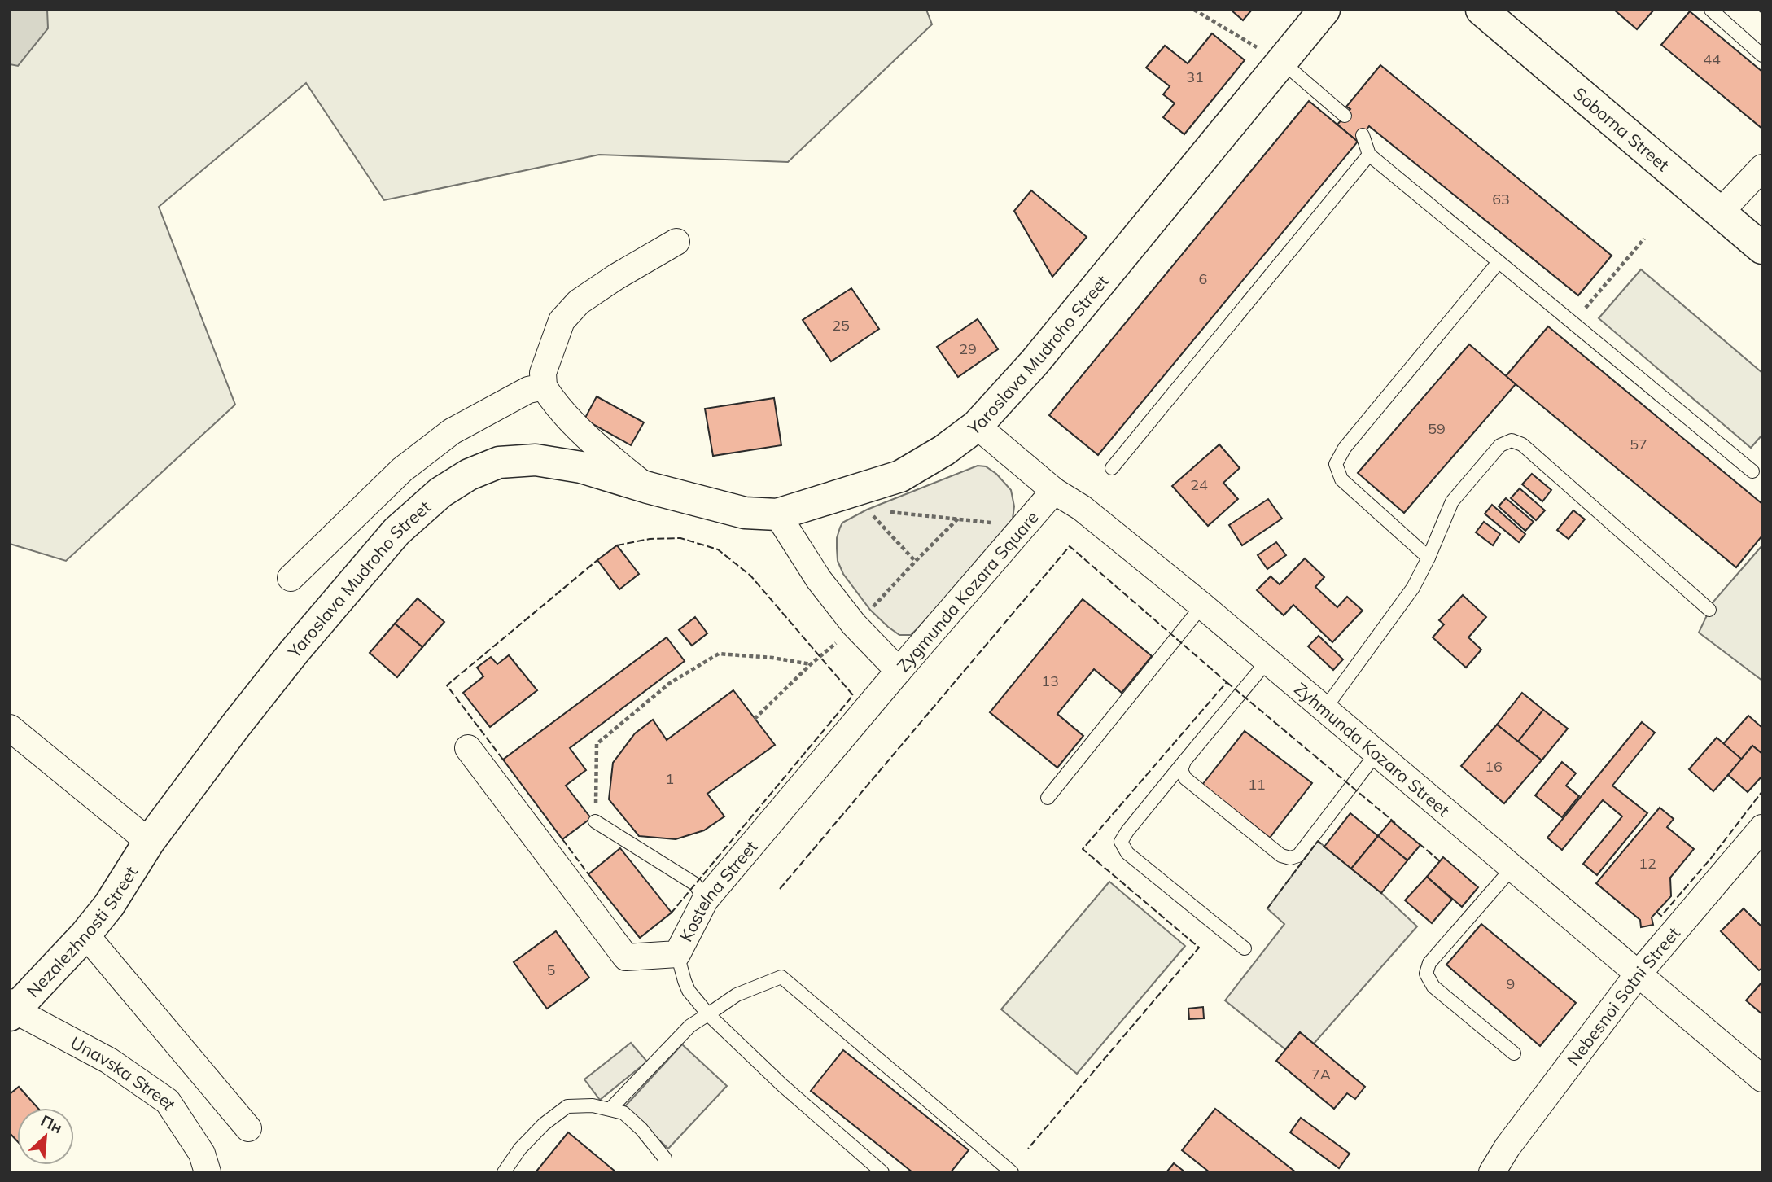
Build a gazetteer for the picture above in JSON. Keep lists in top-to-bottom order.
{
  "streets": {
    "street": [
      "Soborna Street",
      "Yaroslava Mudroho Street",
      "Zygmunda Kozara Square",
      "Zyhmunda Kozara Street",
      "Kostelna Street",
      "Nezalezhnosti Street",
      "Nebesnoi Sotni Street",
      "Unavska Street"
    ]
  },
  "crossings": [
    ["Yaroslava Mudroho Street", "Zygmunda Kozara Square"],
    ["Yaroslava Mudroho Street", "Zyhmunda Kozara Street"],
    ["Yaroslava Mudroho Street", "Nezalezhnosti Street"],
    ["Zygmunda Kozara Square", "Zyhmunda Kozara Street"],
    ["Zygmunda Kozara Square", "Kostelna Street"],
    ["Zyhmunda Kozara Street", "Nebesnoi Sotni Street"],
    ["Nezalezhnosti Street", "Unavska Street"]
  ],
  "house_numbers": [
    "44",
    "31",
    "63",
    "6",
    "25",
    "29",
    "59",
    "57",
    "24",
    "13",
    "16",
    "1",
    "11",
    "12",
    "5",
    "9",
    "7А"
  ],
  "north": "top right"
}
